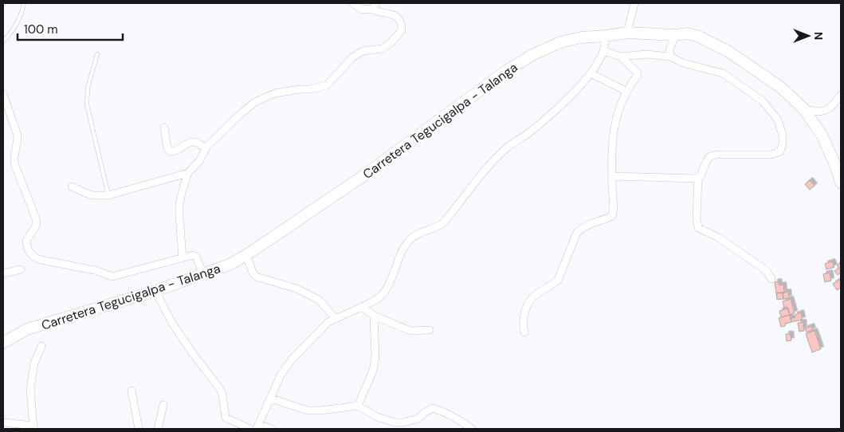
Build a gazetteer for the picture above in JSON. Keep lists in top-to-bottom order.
{
  "streets": {
    "main road": ["Carretera Tegucigalpa - Talanga"]
  },
  "scale_bar": "100 m",
  "north": "right"
}
